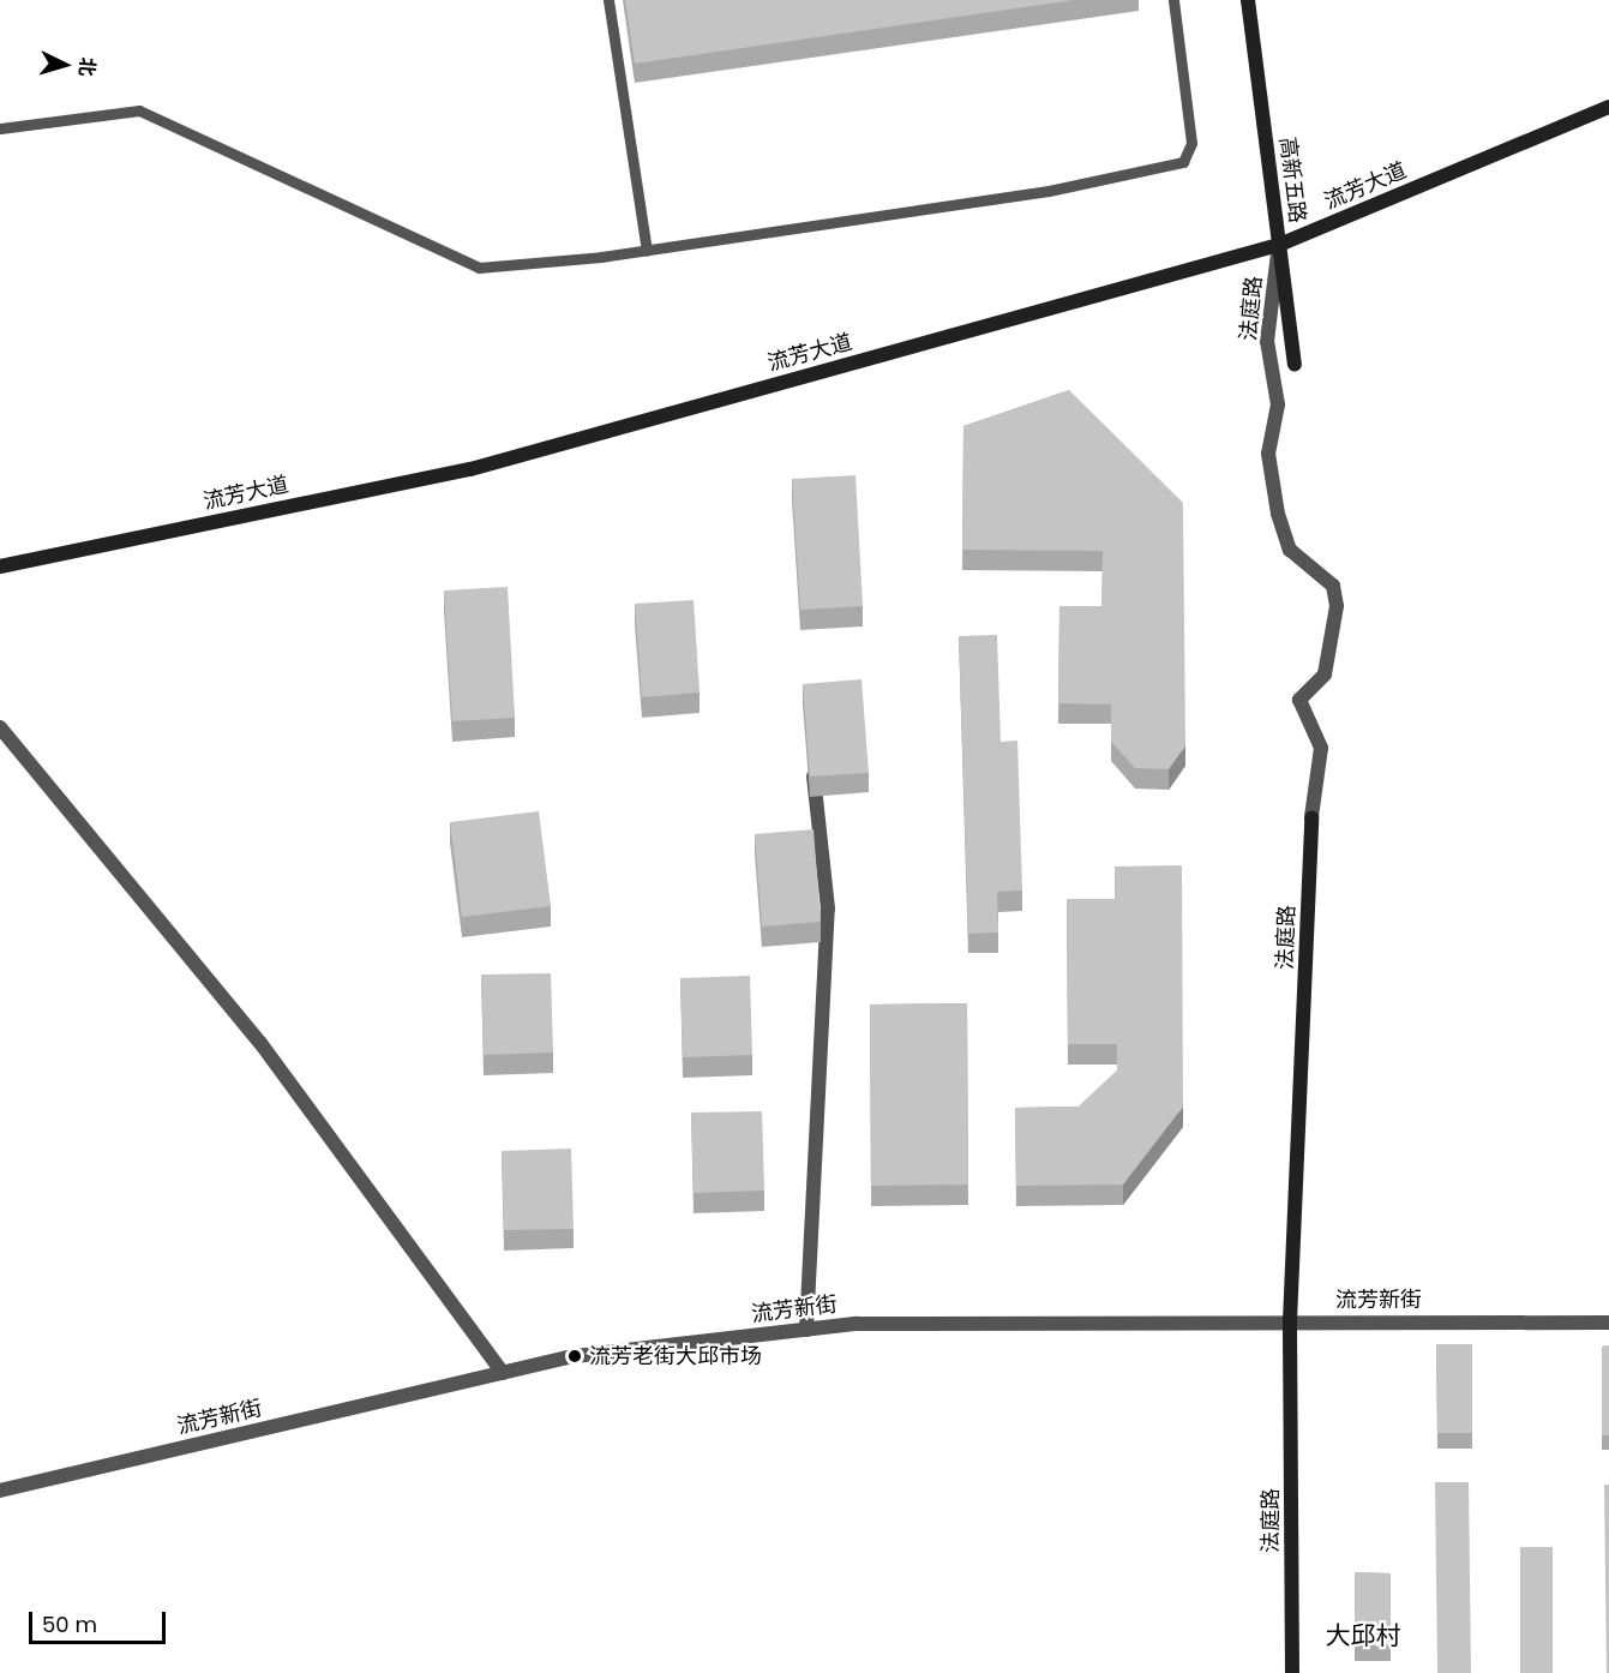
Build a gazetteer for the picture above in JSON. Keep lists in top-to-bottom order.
{
  "streets": {
    "main road": ["高新五路", "流芳大道", "法庭路"],
    "street": ["流芳新街"]
  },
  "crossings": [
    ["高新五路", "流芳大道"],
    ["高新五路", "法庭路"],
    ["流芳大道", "法庭路"],
    ["法庭路", "流芳新街"]
  ],
  "districts": ["大邱村"],
  "places": ["流芳老街大邱市场"],
  "scale_bar": "50 m",
  "north": "right"
}
